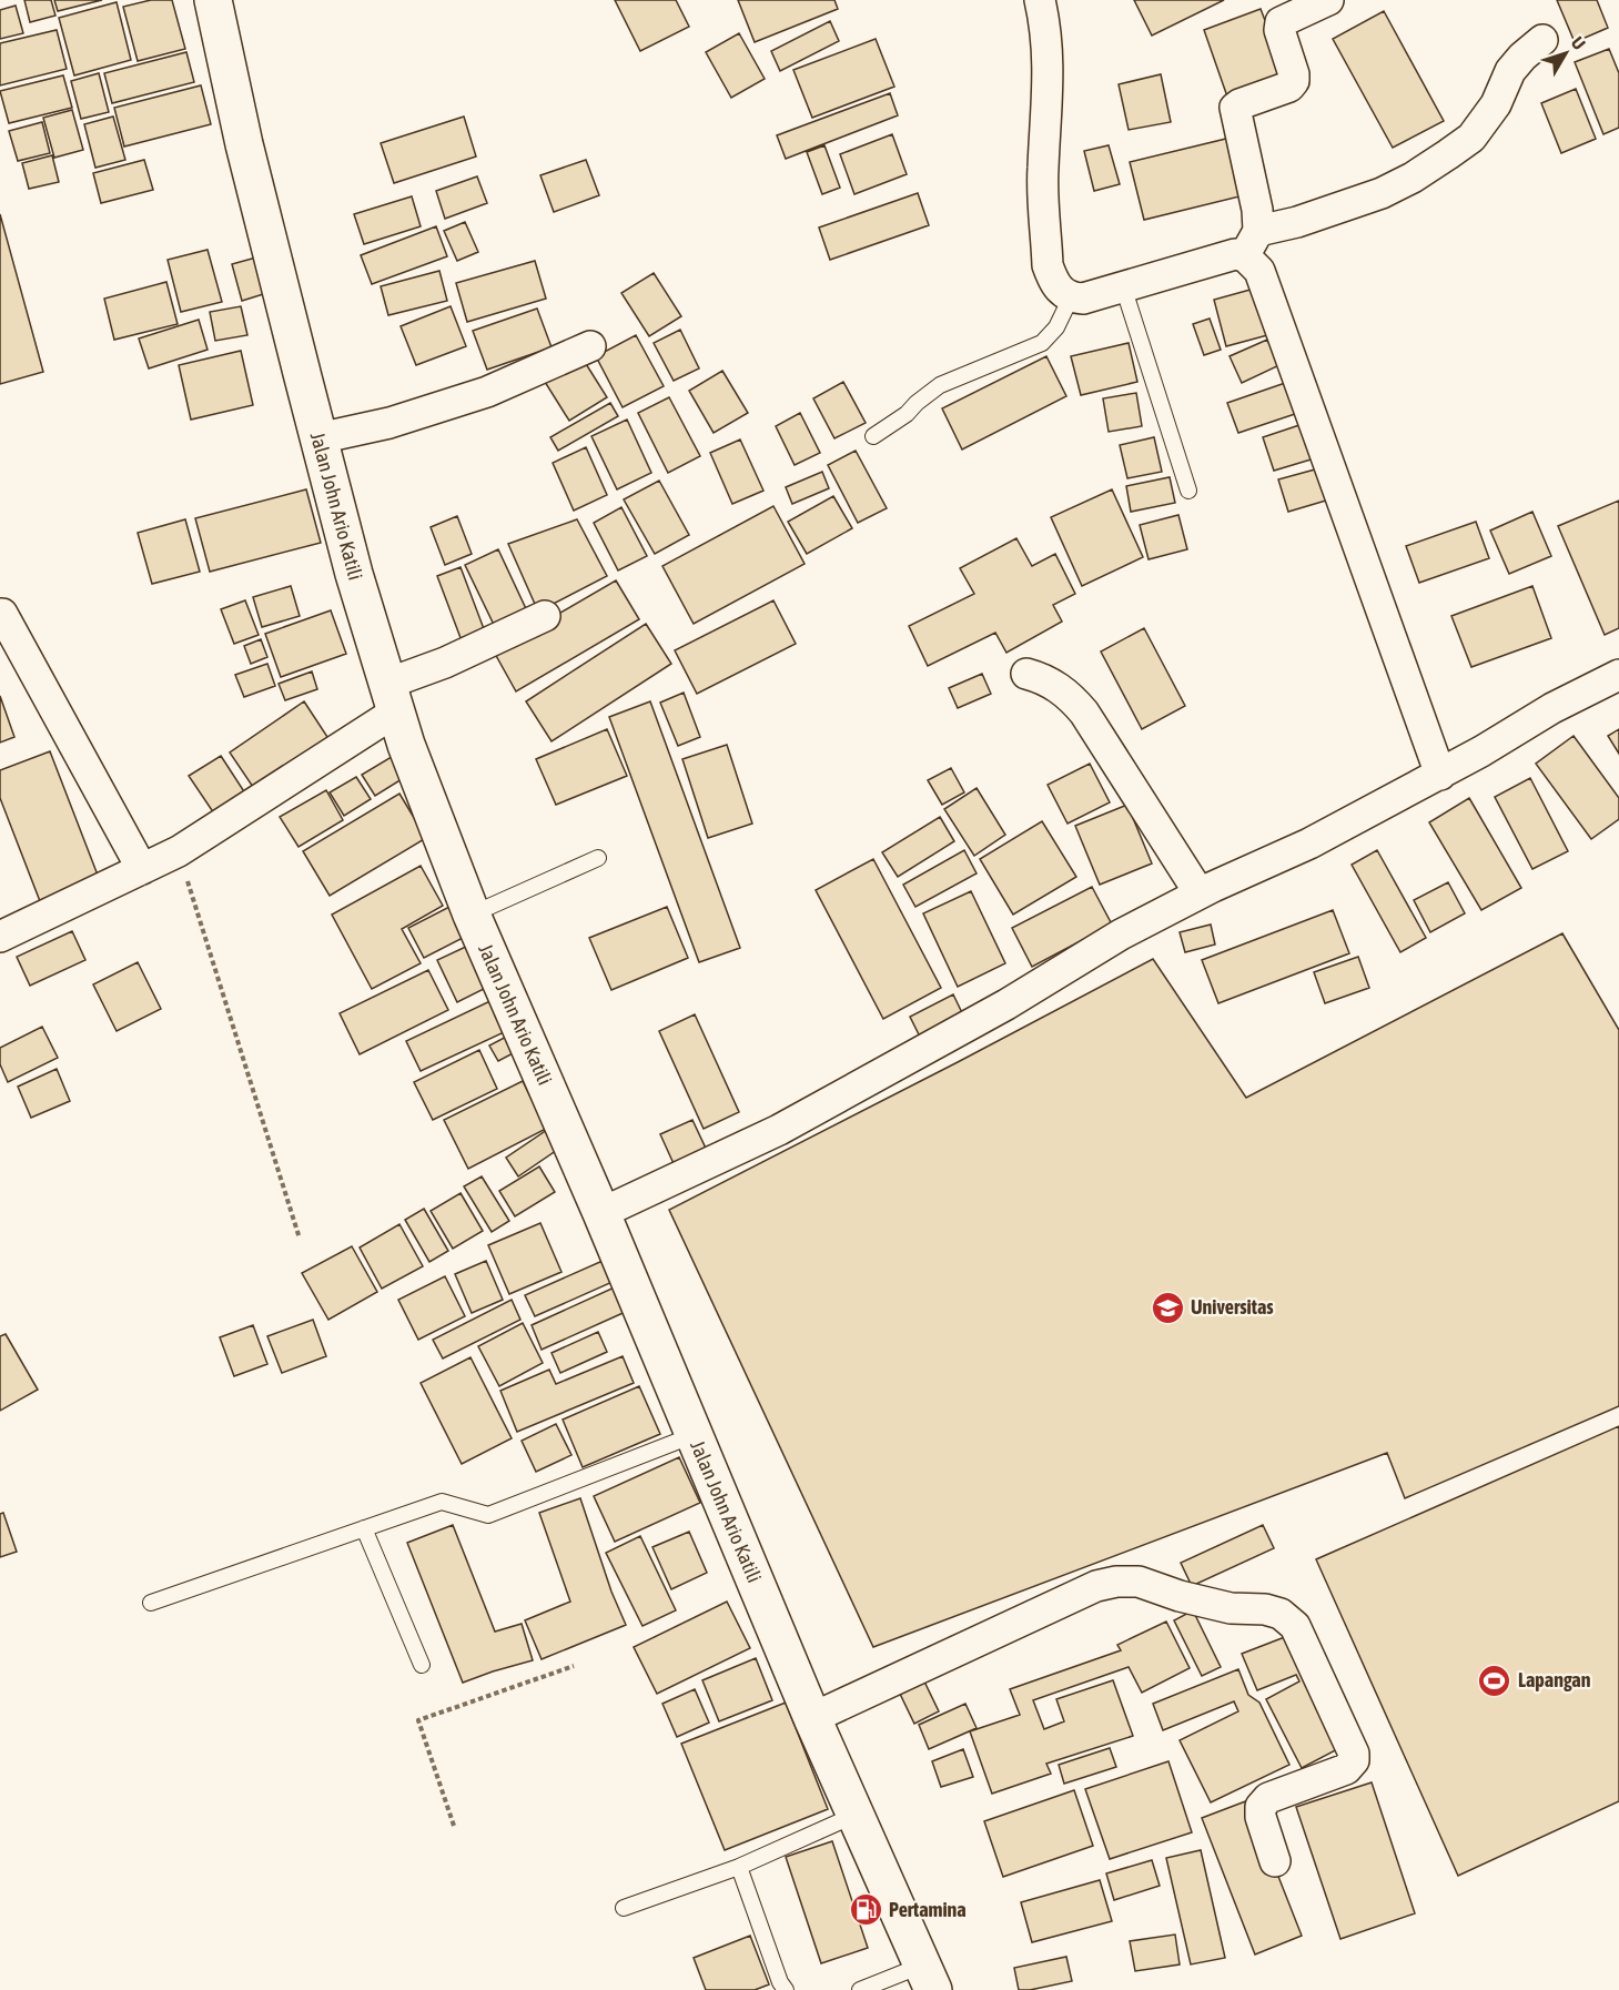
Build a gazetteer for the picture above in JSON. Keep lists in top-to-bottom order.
{
  "streets": {
    "main road": ["Jalan John Ario Katili"]
  },
  "places": {
    "school or university": ["Universitas"],
    "sports": ["Lapangan"],
    "fuel station": ["Pertamina"]
  },
  "north": "top right"
}
